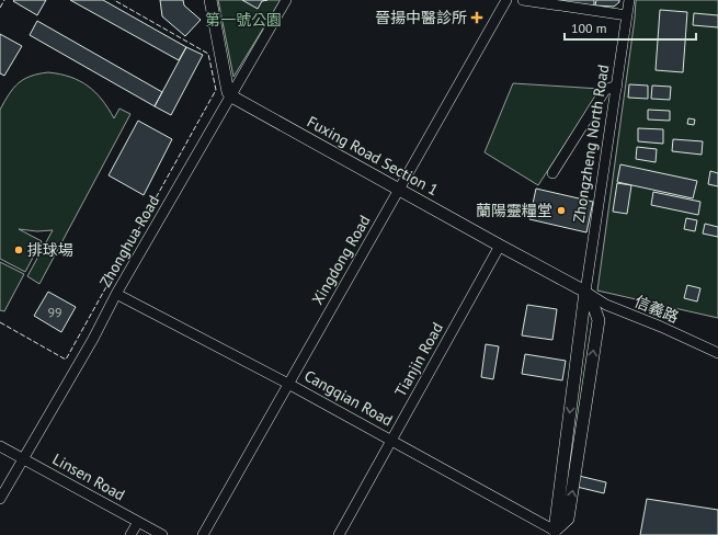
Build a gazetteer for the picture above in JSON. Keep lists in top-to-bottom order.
{
  "streets": {
    "main road": ["Zhongzheng North Road", "Fuxing Road Section 1"],
    "street": [
      "Zhonghua Road",
      "Xingdong Road",
      "信義路",
      "Tianjin Road",
      "Cangqian Road",
      "Linsen Road"
    ]
  },
  "crossings": [
    ["Zhongzheng North Road", "Fuxing Road Section 1"],
    ["Zhongzheng North Road", "信義路"],
    ["Zhongzheng North Road", "Cangqian Road"],
    ["Fuxing Road Section 1", "Zhonghua Road"],
    ["Fuxing Road Section 1", "Xingdong Road"],
    ["Fuxing Road Section 1", "信義路"],
    ["Fuxing Road Section 1", "Tianjin Road"],
    ["Zhonghua Road", "Cangqian Road"],
    ["Zhonghua Road", "Linsen Road"],
    ["Xingdong Road", "Cangqian Road"],
    ["Tianjin Road", "Cangqian Road"]
  ],
  "parks": ["第一號公園"],
  "places": {
    "health": ["晉揚中醫診所"],
    "other": ["蘭陽靈糧堂", "排球場"]
  },
  "house_numbers": ["99"],
  "scale_bar": "100 m"
}
